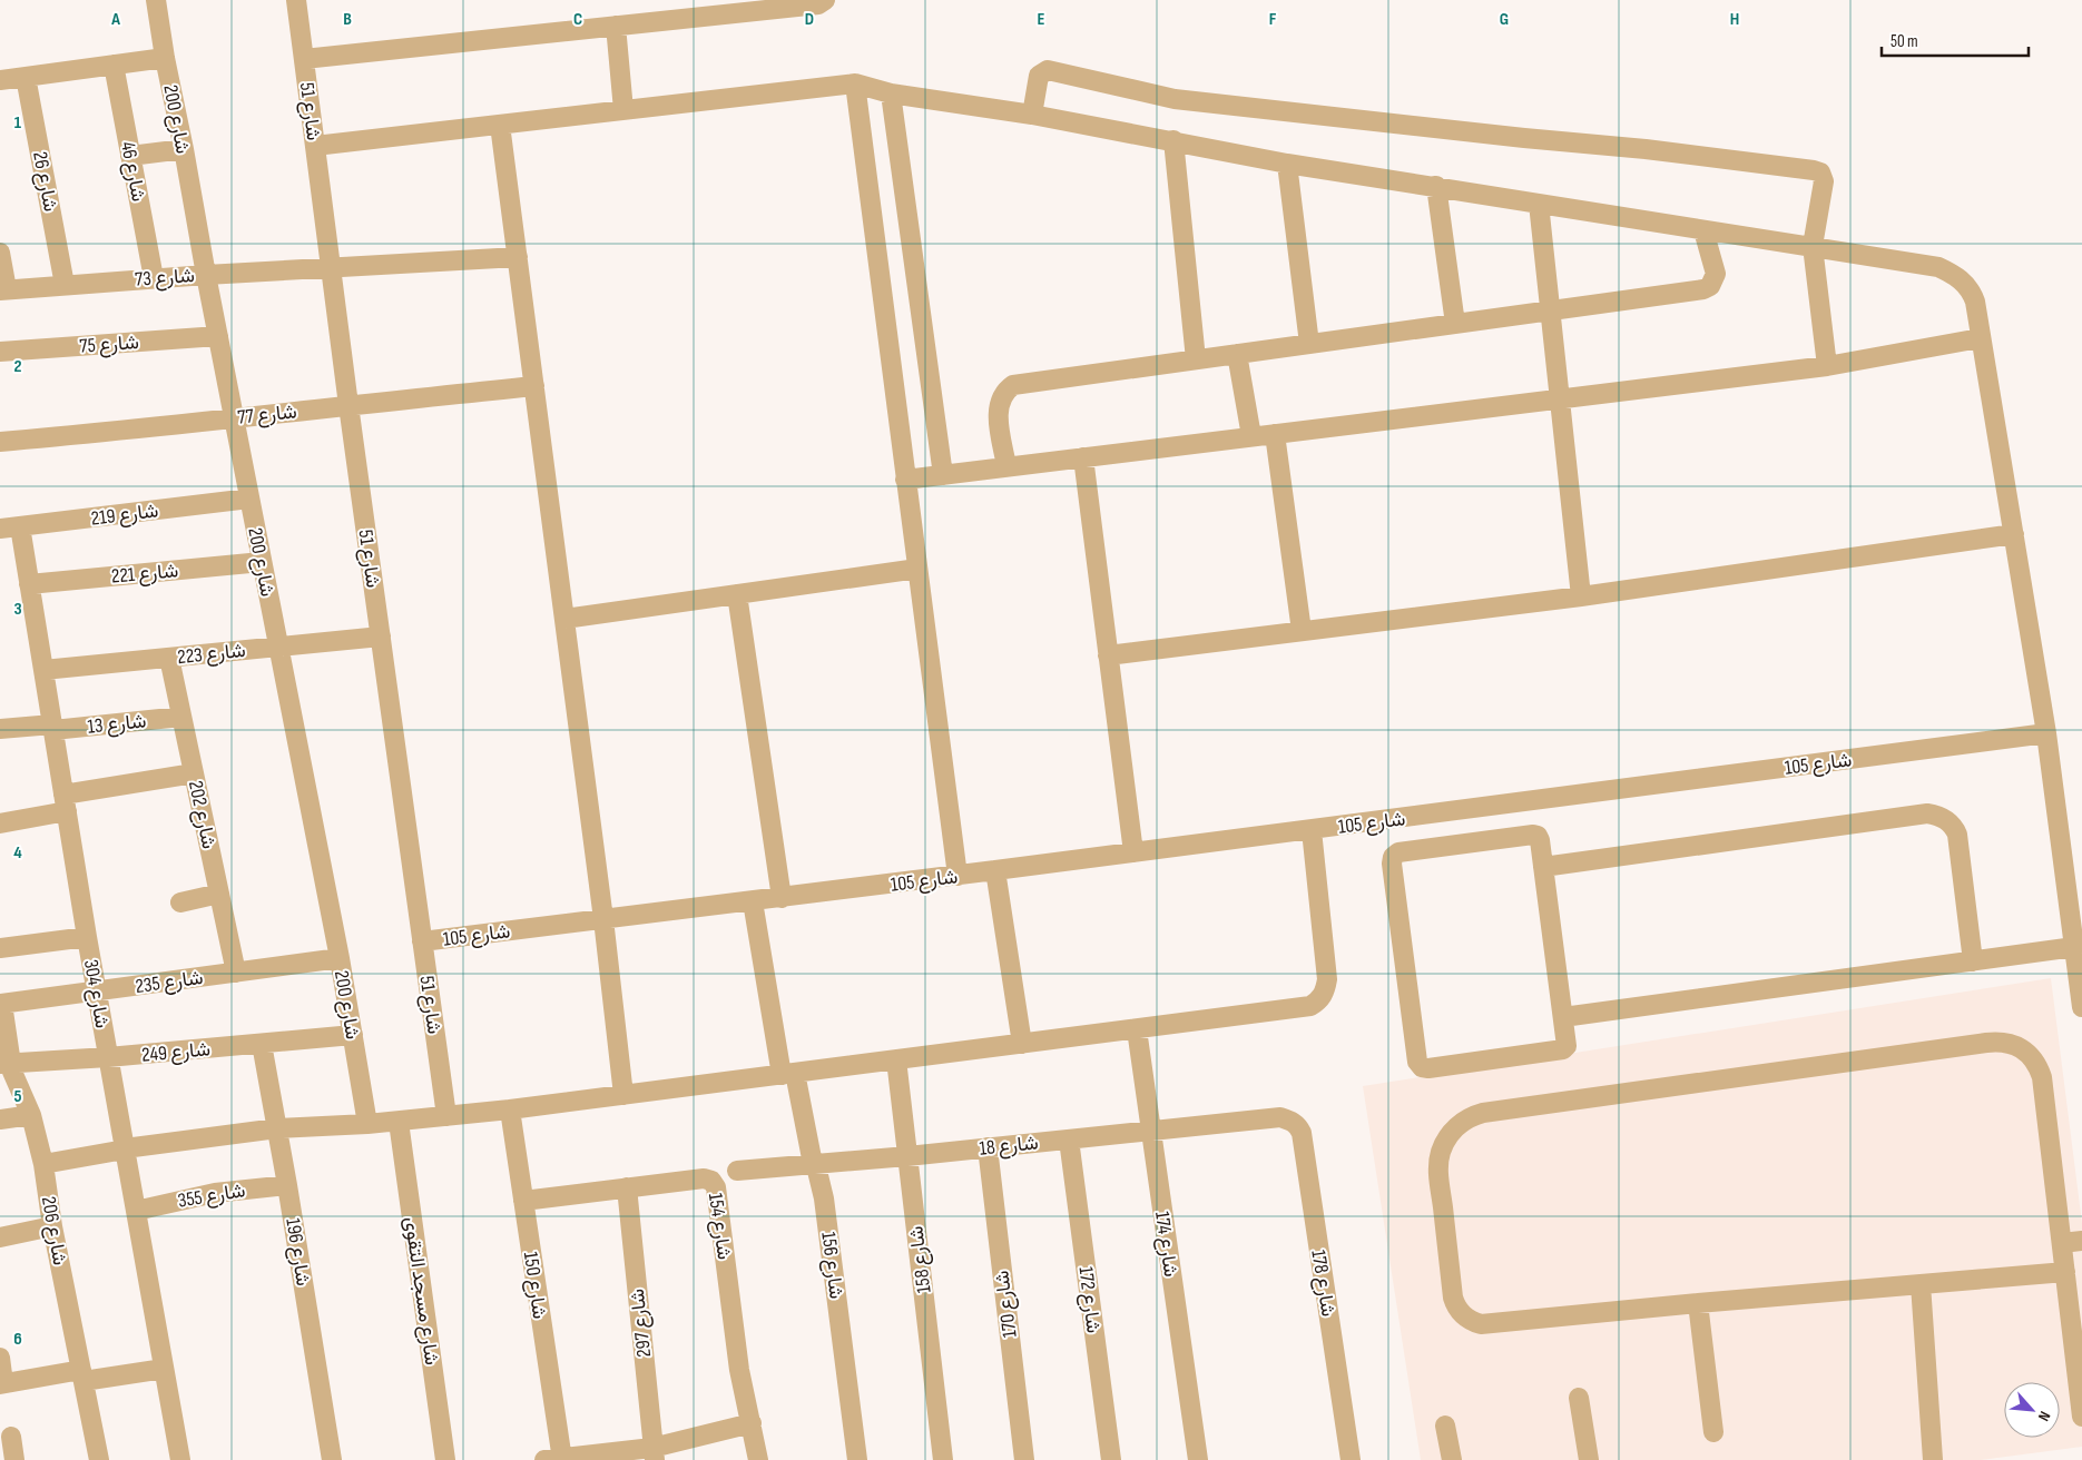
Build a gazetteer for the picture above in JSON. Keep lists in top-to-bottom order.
{
  "streets": {
    "street": [
      "شارع 51",
      "شارع 200",
      "شارع 46",
      "شارع 26",
      "شارع 73",
      "شارع 75",
      "شارع 77",
      "شارع 219",
      "شارع 221",
      "شارع 223",
      "شارع 13",
      "شارع 105",
      "شارع 202",
      "شارع 235",
      "شارع 304",
      "شارع 249",
      "شارع 18",
      "شارع 355",
      "شارع 154",
      "شارع 206",
      "شارع 174",
      "شارع 196",
      "شارع 158",
      "شارع 156",
      "شارع 178",
      "شارع 150",
      "شارع مسجد التقوى",
      "شارع 172",
      "شارع 170",
      "شارع 297"
    ]
  },
  "crossings": [
    ["شارع 51", "شارع 73"],
    ["شارع 51", "شارع 77"],
    ["شارع 51", "شارع 223"],
    ["شارع 51", "شارع 105"],
    ["شارع 200", "شارع 73"],
    ["شارع 200", "شارع 75"],
    ["شارع 200", "شارع 77"],
    ["شارع 200", "شارع 219"],
    ["شارع 200", "شارع 221"],
    ["شارع 200", "شارع 223"],
    ["شارع 200", "شارع 235"],
    ["شارع 200", "شارع 249"],
    ["شارع 46", "شارع 73"],
    ["شارع 26", "شارع 73"],
    ["شارع 219", "شارع 304"],
    ["شارع 221", "شارع 304"],
    ["شارع 223", "شارع 202"],
    ["شارع 223", "شارع 304"],
    ["شارع 13", "شارع 202"],
    ["شارع 13", "شارع 304"],
    ["شارع 105", "شارع 156"],
    ["شارع 202", "شارع 235"],
    ["شارع 235", "شارع 304"],
    ["شارع 235", "شارع 206"],
    ["شارع 304", "شارع 249"],
    ["شارع 304", "شارع 355"],
    ["شارع 249", "شارع 206"],
    ["شارع 249", "شارع 196"],
    ["شارع 18", "شارع 174"],
    ["شارع 18", "شارع 158"],
    ["شارع 18", "شارع 156"],
    ["شارع 18", "شارع 178"],
    ["شارع 18", "شارع 172"],
    ["شارع 18", "شارع 170"],
    ["شارع 355", "شارع 196"],
    ["شارع 154", "شارع 150"],
    ["شارع 154", "شارع 297"]
  ],
  "scale_bar": "50 m",
  "north": "bottom right",
  "grid": {
    "columns": [
      "A",
      "B",
      "C",
      "D",
      "E",
      "F",
      "G",
      "H"
    ],
    "rows": [
      "1",
      "2",
      "3",
      "4",
      "5",
      "6"
    ]
  }
}
